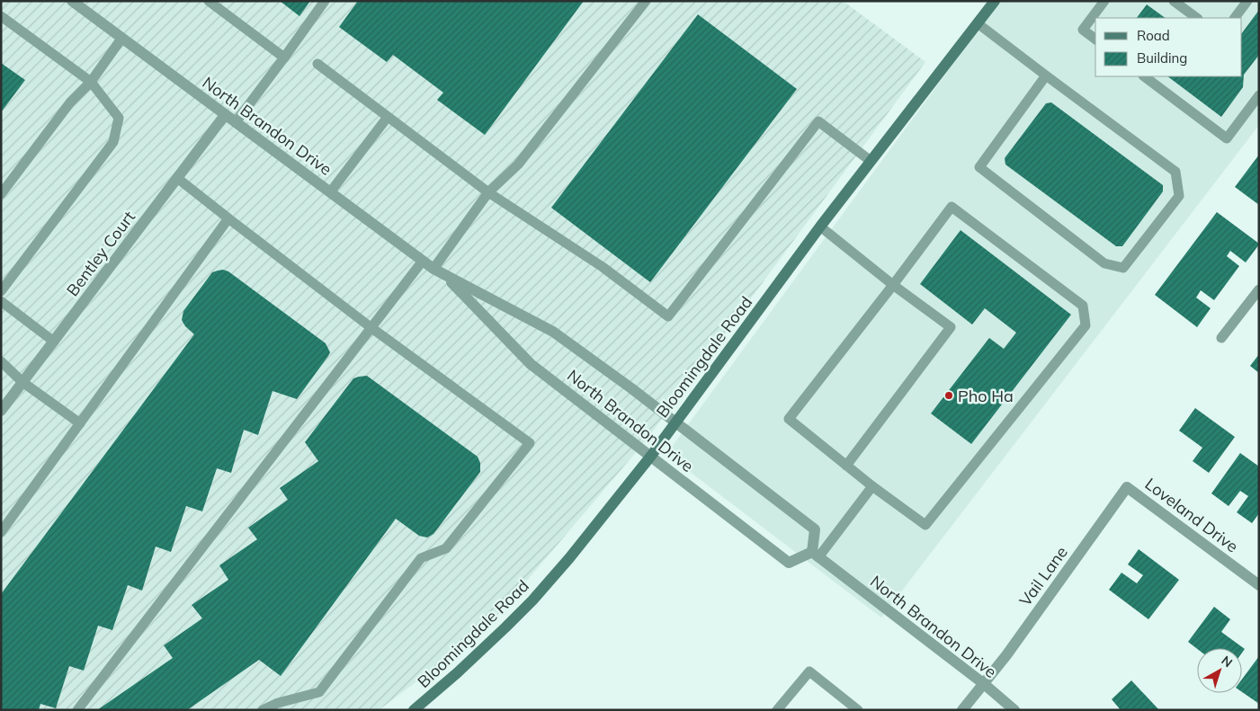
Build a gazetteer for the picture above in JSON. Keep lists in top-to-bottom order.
{
  "streets": {
    "main road": ["Bloomingdale Road"],
    "street": [
      "North Brandon Drive",
      "Bentley Court",
      "Loveland Drive",
      "Vail Lane"
    ]
  },
  "crossings": [
    ["North Brandon Drive", "Bentley Court"],
    ["North Brandon Drive", "Bloomingdale Road"],
    ["North Brandon Drive", "Vail Lane"],
    ["Loveland Drive", "Vail Lane"]
  ],
  "places": ["Pho Ha"],
  "legend": ["Road", "Building"],
  "north": "top right"
}
